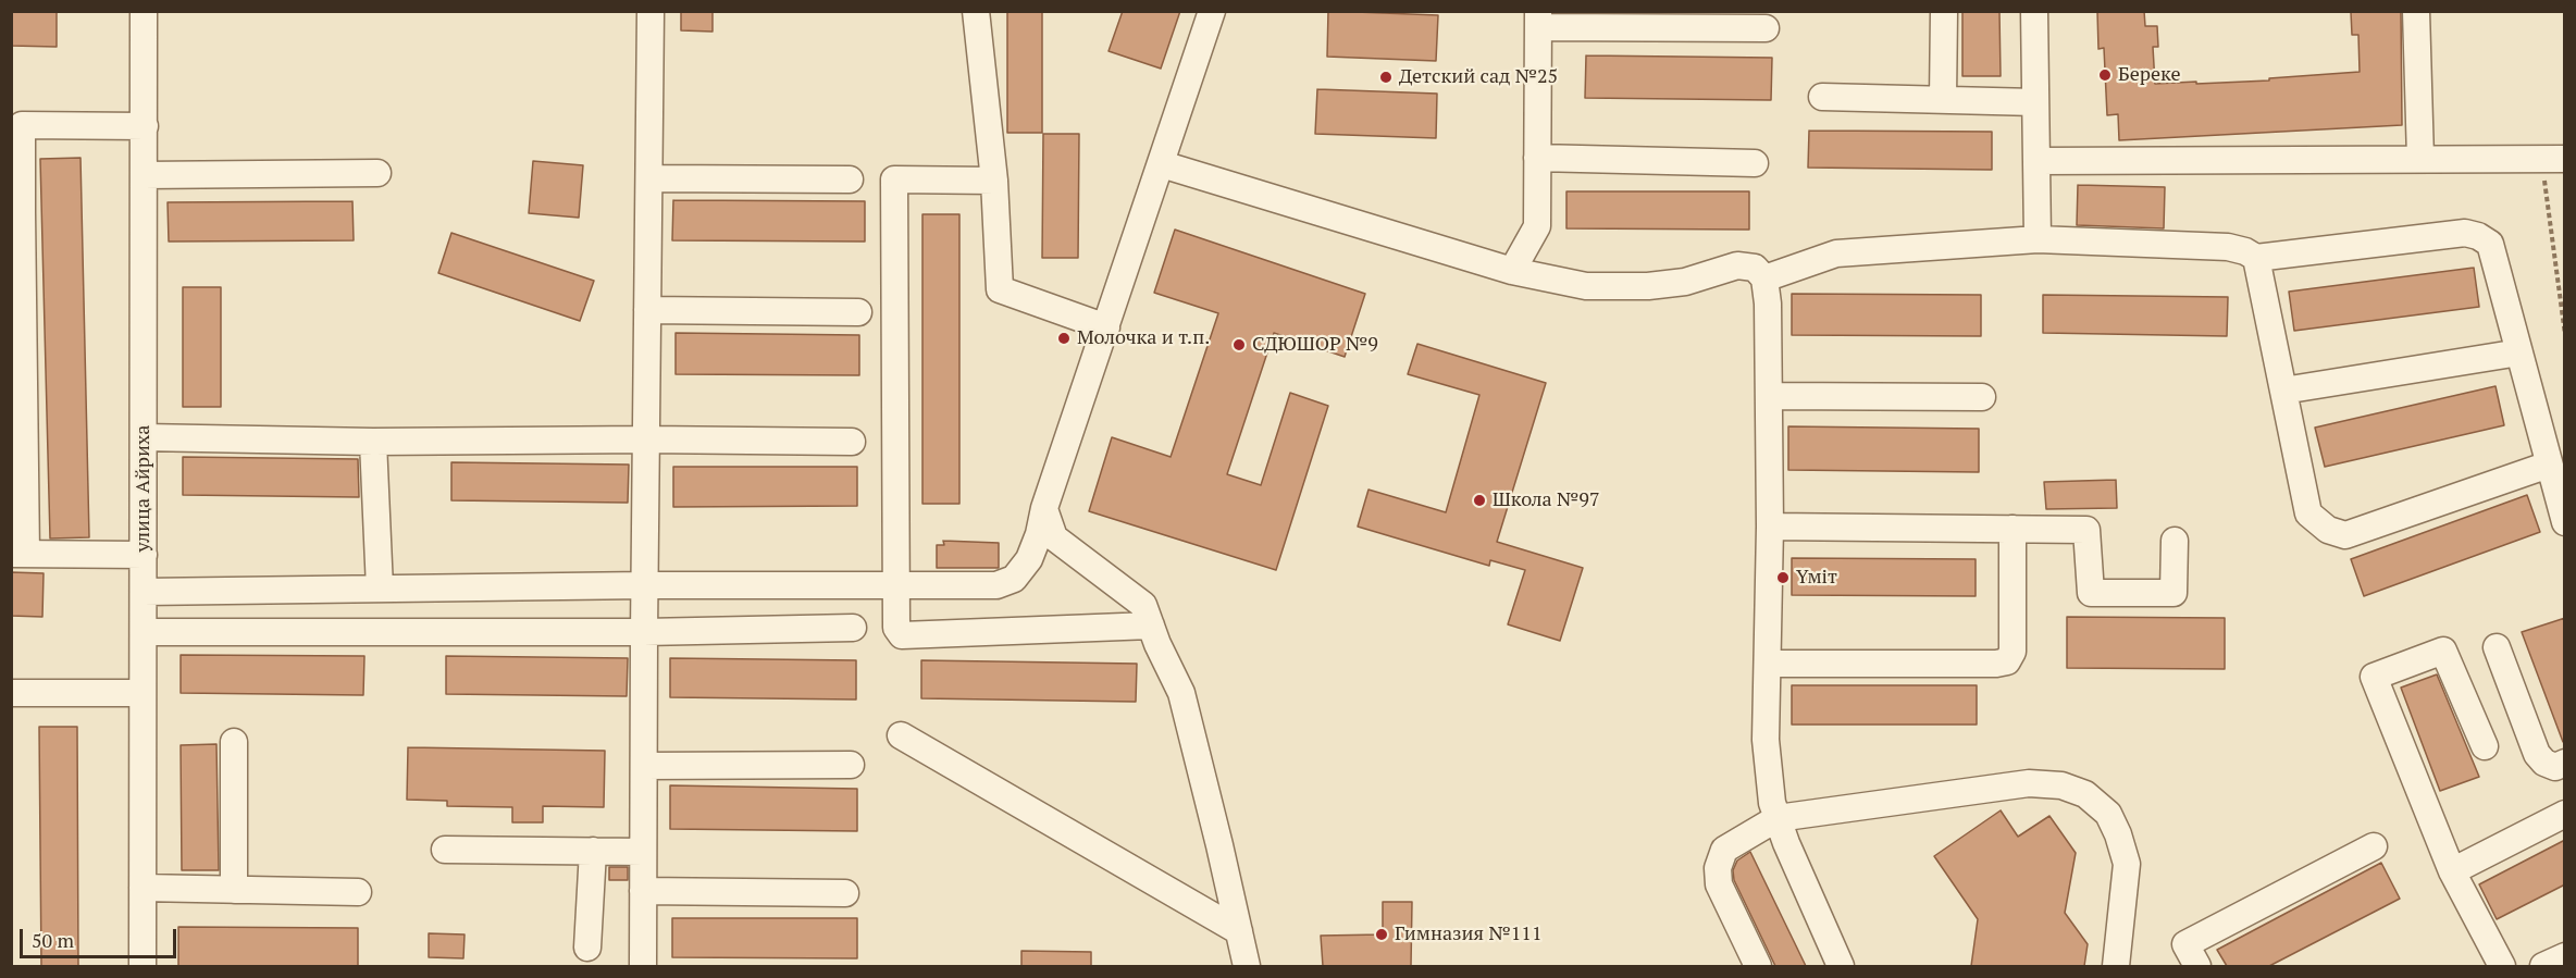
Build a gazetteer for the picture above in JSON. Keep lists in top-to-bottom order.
{
  "streets": {
    "street": ["улица Айриха"]
  },
  "places": [
    "Береке",
    "Детский сад №25",
    "Молочка и т.п.",
    "СДЮШОР №9",
    "Школа №97",
    "Үміт",
    "Гимназия №111"
  ],
  "scale_bar": "50 m"
}
